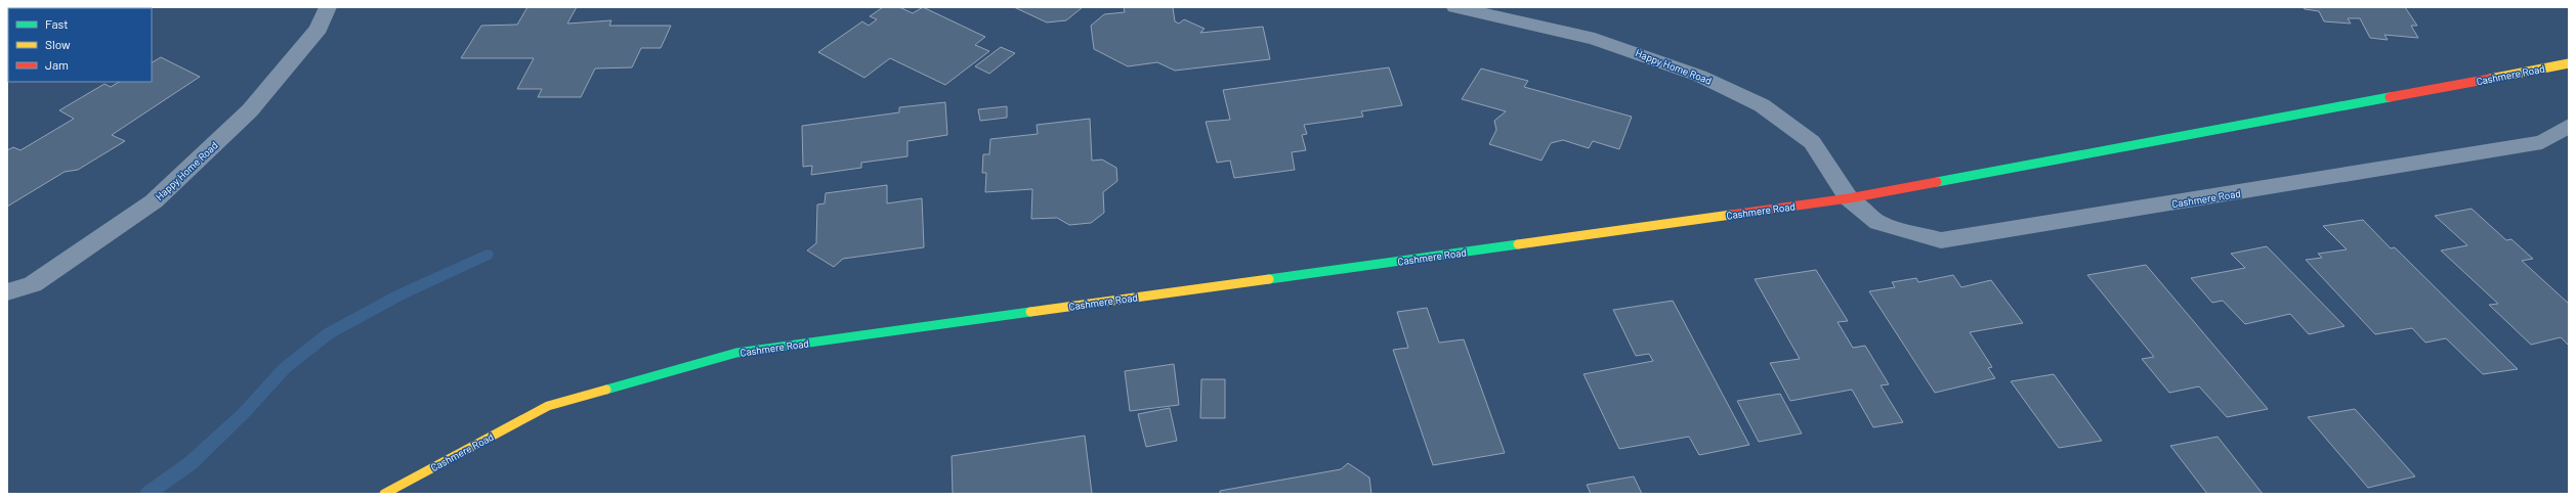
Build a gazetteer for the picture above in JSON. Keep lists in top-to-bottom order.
{
  "streets": {
    "street": ["Happy Home Road", "Cashmere Road"]
  },
  "crossings": [
    ["Happy Home Road", "Cashmere Road"]
  ],
  "legend": ["Fast", "Slow", "Jam"]
}
